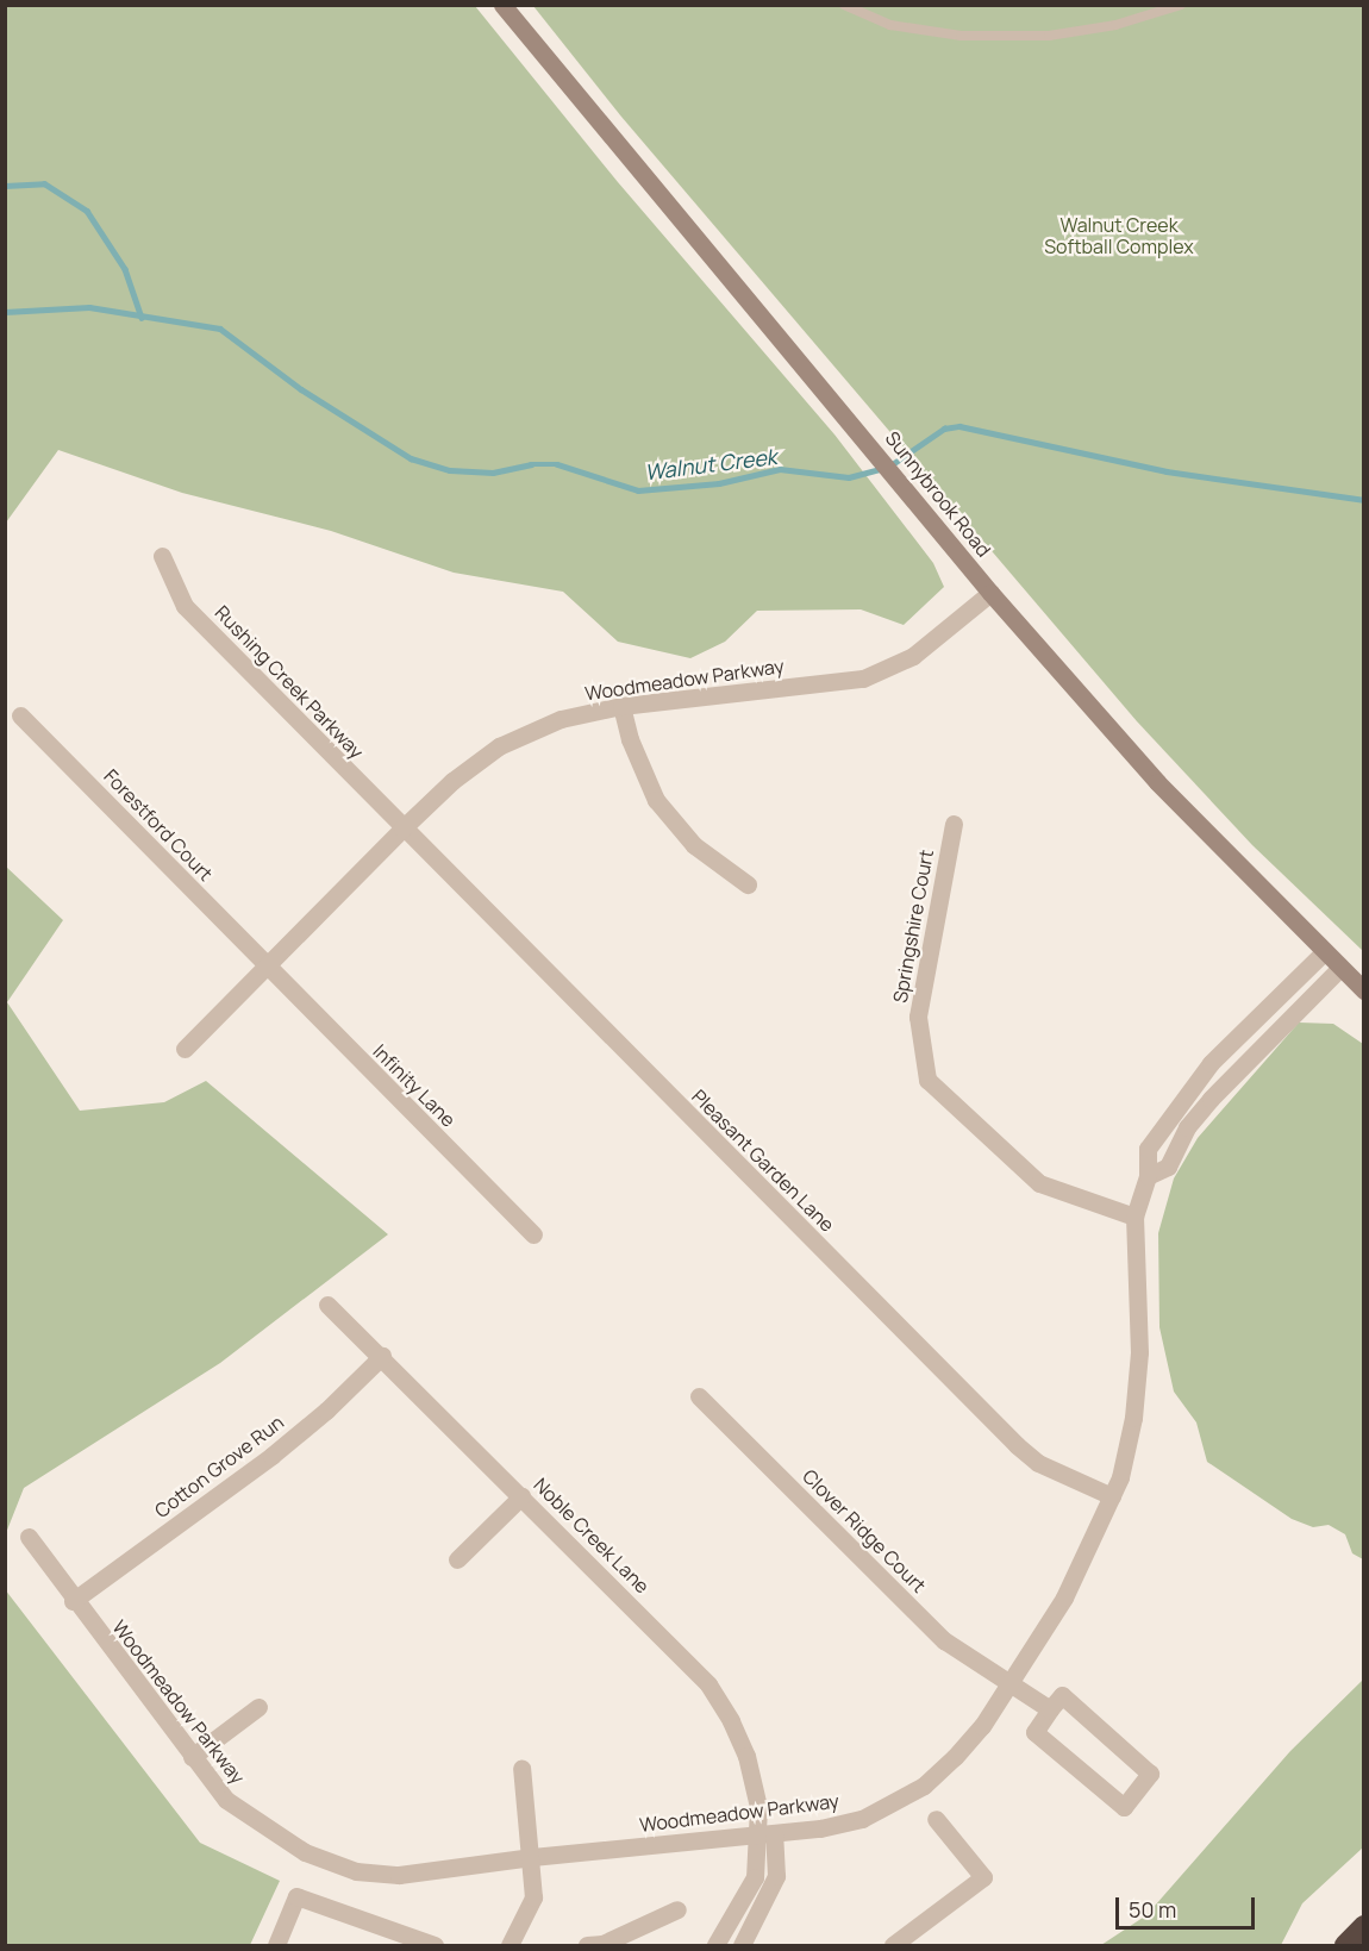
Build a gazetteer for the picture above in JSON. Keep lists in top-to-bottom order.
{
  "streets": {
    "main road": ["Sunnybrook Road"],
    "street": [
      "Woodmeadow Parkway",
      "Rushing Creek Parkway",
      "Forestford Court",
      "Springshire Court",
      "Infinity Lane",
      "Pleasant Garden Lane",
      "Cotton Grove Run",
      "Clover Ridge Court",
      "Noble Creek Lane"
    ]
  },
  "crossings": [
    ["Sunnybrook Road", "Woodmeadow Parkway"],
    ["Woodmeadow Parkway", "Rushing Creek Parkway"],
    ["Woodmeadow Parkway", "Forestford Court"],
    ["Woodmeadow Parkway", "Springshire Court"],
    ["Woodmeadow Parkway", "Infinity Lane"],
    ["Woodmeadow Parkway", "Pleasant Garden Lane"],
    ["Woodmeadow Parkway", "Cotton Grove Run"],
    ["Woodmeadow Parkway", "Clover Ridge Court"],
    ["Woodmeadow Parkway", "Noble Creek Lane"],
    ["Rushing Creek Parkway", "Pleasant Garden Lane"],
    ["Forestford Court", "Infinity Lane"],
    ["Cotton Grove Run", "Noble Creek Lane"]
  ],
  "water": ["Walnut Creek"],
  "parks": ["Walnut Creek Softball Complex"],
  "scale_bar": "50 m"
}
